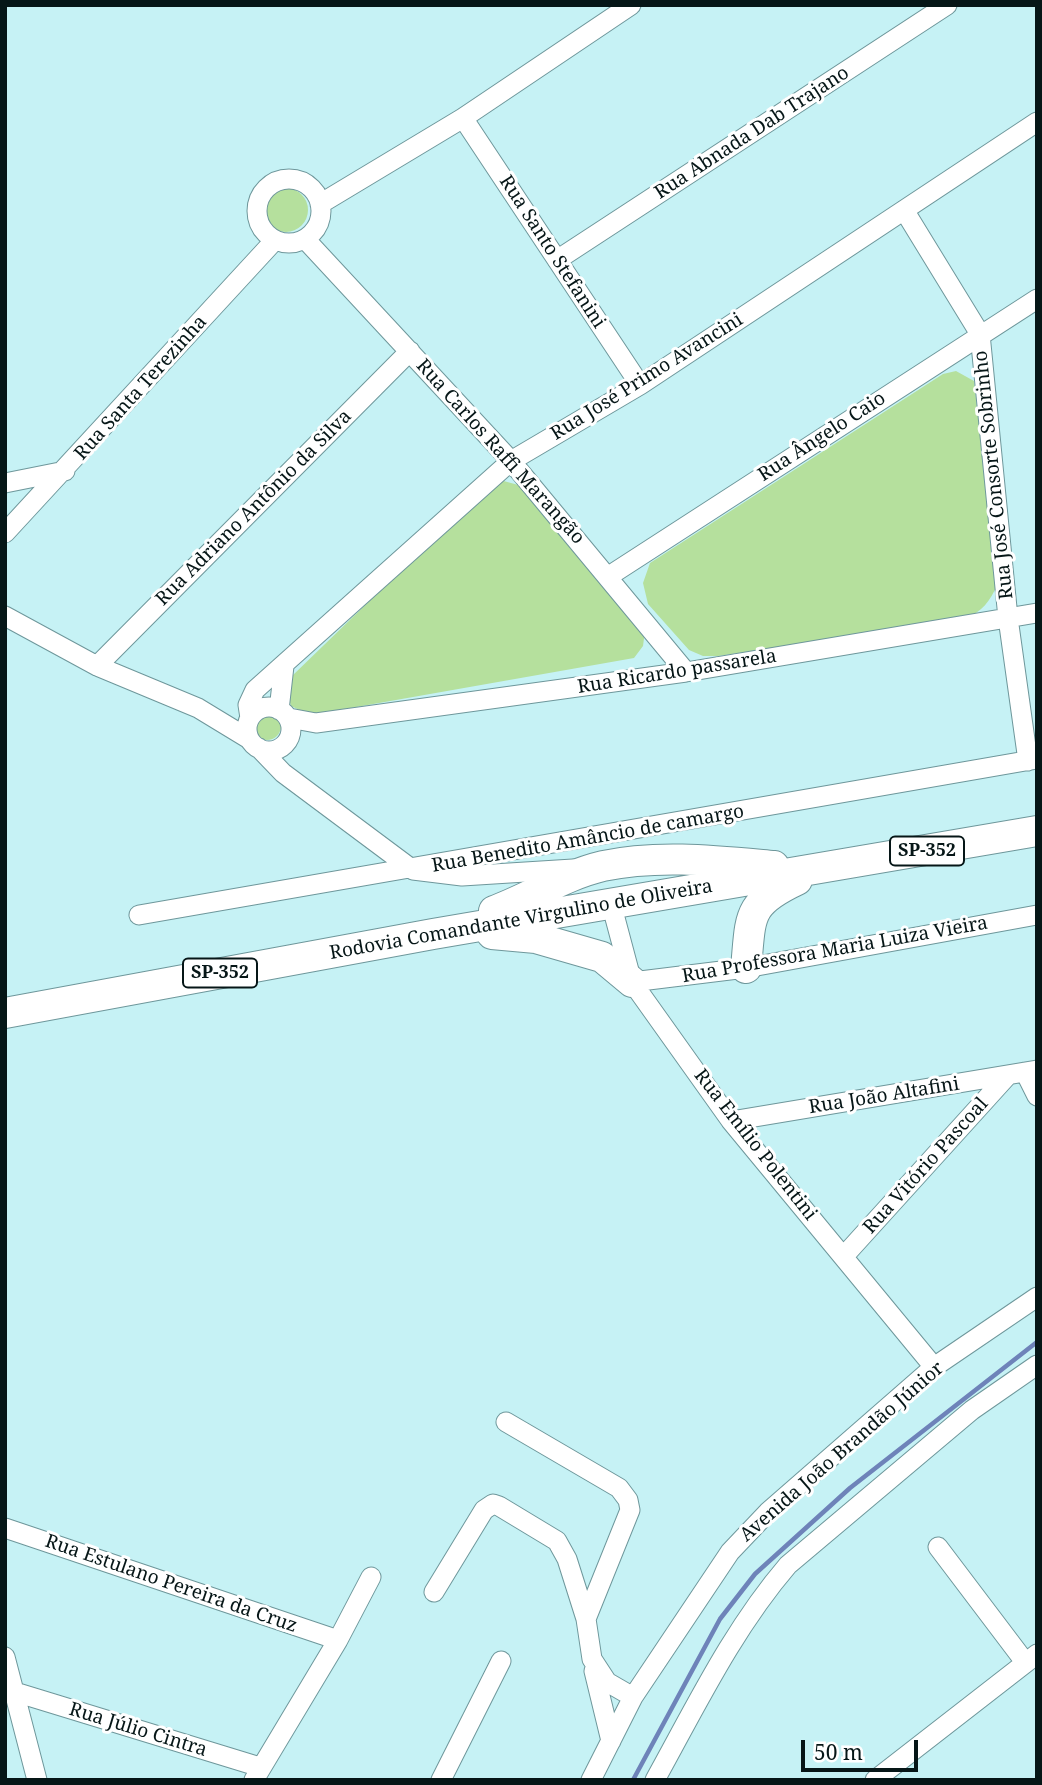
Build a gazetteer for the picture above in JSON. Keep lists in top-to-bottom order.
{
  "streets": {
    "highway": ["SP-352", "Rodovia Comandante Virgulino de Oliveira"],
    "street": [
      "Rua Abnada Dab Trajano",
      "Rua Santo Stefanini",
      "Rua José Primo Avancini",
      "Rua Santa Terezinha",
      "Rua Ângelo Caio",
      "Rua Carlos Raffi Marangão",
      "Rua José Consorte Sobrinho",
      "Rua Adriano Antônio da Silva",
      "Rua Ricardo passarela",
      "Rua Benedito Amâncio de camargo",
      "Rua Professora Maria Luiza Vieira",
      "Rua João Altafini",
      "Rua Emílio Polentini",
      "Rua Vitório Pascoal",
      "Avenida João Brandão Júnior",
      "Rua Estulano Pereira da Cruz",
      "Rua Júlio Cintra"
    ]
  },
  "crossings": [
    ["Rua Abnada Dab Trajano", "Rua Santo Stefanini"],
    ["Rua Santo Stefanini", "Rua José Primo Avancini"],
    ["Rua José Primo Avancini", "Rua Carlos Raffi Marangão"],
    ["Rua José Primo Avancini", "Rua José Consorte Sobrinho"],
    ["Rua Santa Terezinha", "Rua Carlos Raffi Marangão"],
    ["Rua Ângelo Caio", "Rua Carlos Raffi Marangão"],
    ["Rua Ângelo Caio", "Rua José Consorte Sobrinho"],
    ["Rua Carlos Raffi Marangão", "Rua Adriano Antônio da Silva"],
    ["Rua Carlos Raffi Marangão", "Rua Ricardo passarela"],
    ["Rua José Consorte Sobrinho", "Rua Ricardo passarela"],
    ["Rua José Consorte Sobrinho", "Rua Benedito Amâncio de camargo"],
    ["Rodovia Comandante Virgulino de Oliveira", "Rua Emílio Polentini"],
    ["Rua Professora Maria Luiza Vieira", "Rua Emílio Polentini"],
    ["Rua João Altafini", "Rua Emílio Polentini"],
    ["Rua João Altafini", "Rua Vitório Pascoal"],
    ["Rua Emílio Polentini", "Rua Vitório Pascoal"],
    ["Rua Emílio Polentini", "Avenida João Brandão Júnior"]
  ],
  "scale_bar": "50 m"
}
